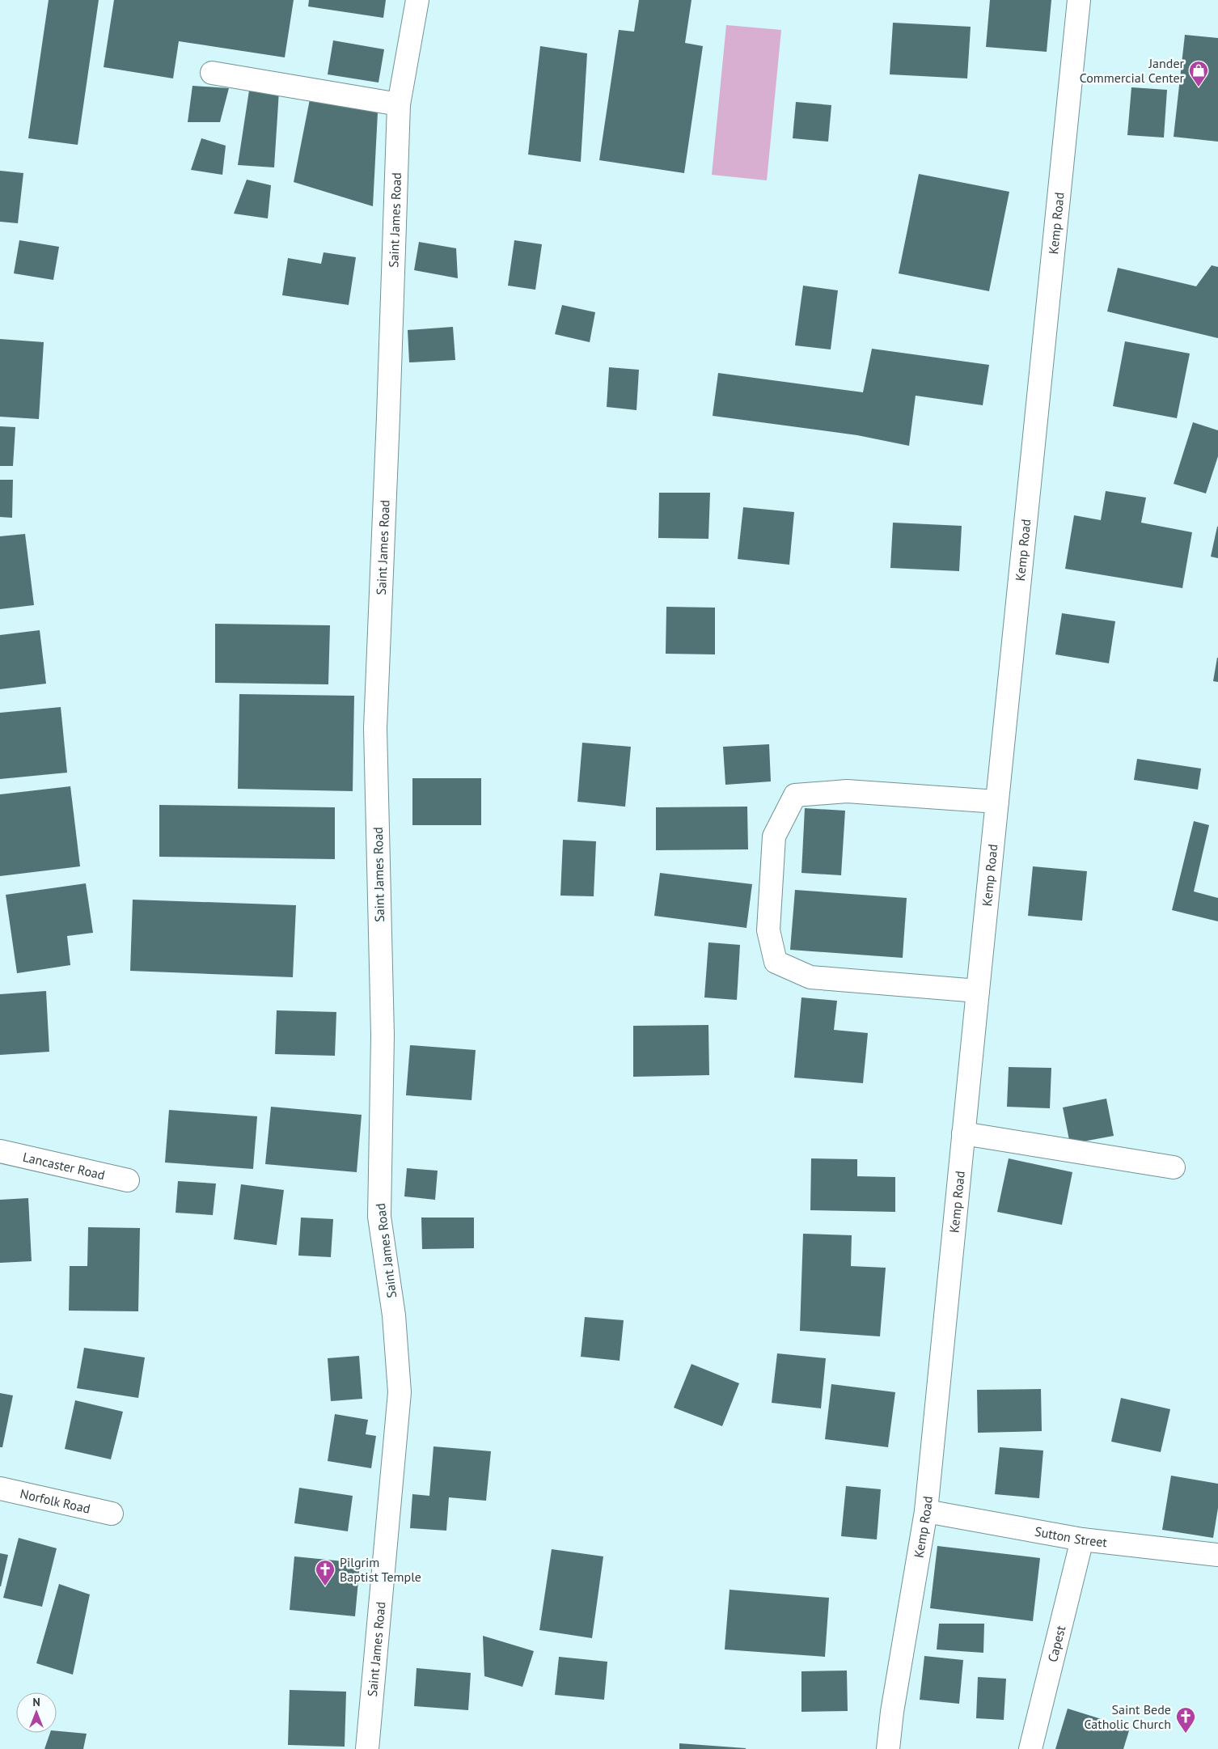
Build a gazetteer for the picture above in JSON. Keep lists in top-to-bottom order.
{
  "streets": {
    "street": [
      "Saint James Road",
      "Kemp Road",
      "Lancaster Road",
      "Norfolk Road",
      "Sutton Street",
      "Capest"
    ]
  },
  "crossings": [
    ["Kemp Road", "Sutton Street"],
    ["Sutton Street", "Capest"]
  ],
  "places": {
    "shop": ["Jander Commercial Center"],
    "church": ["Pilgrim Baptist Temple", "Saint Bede Catholic Church"]
  },
  "north": "top"
}
